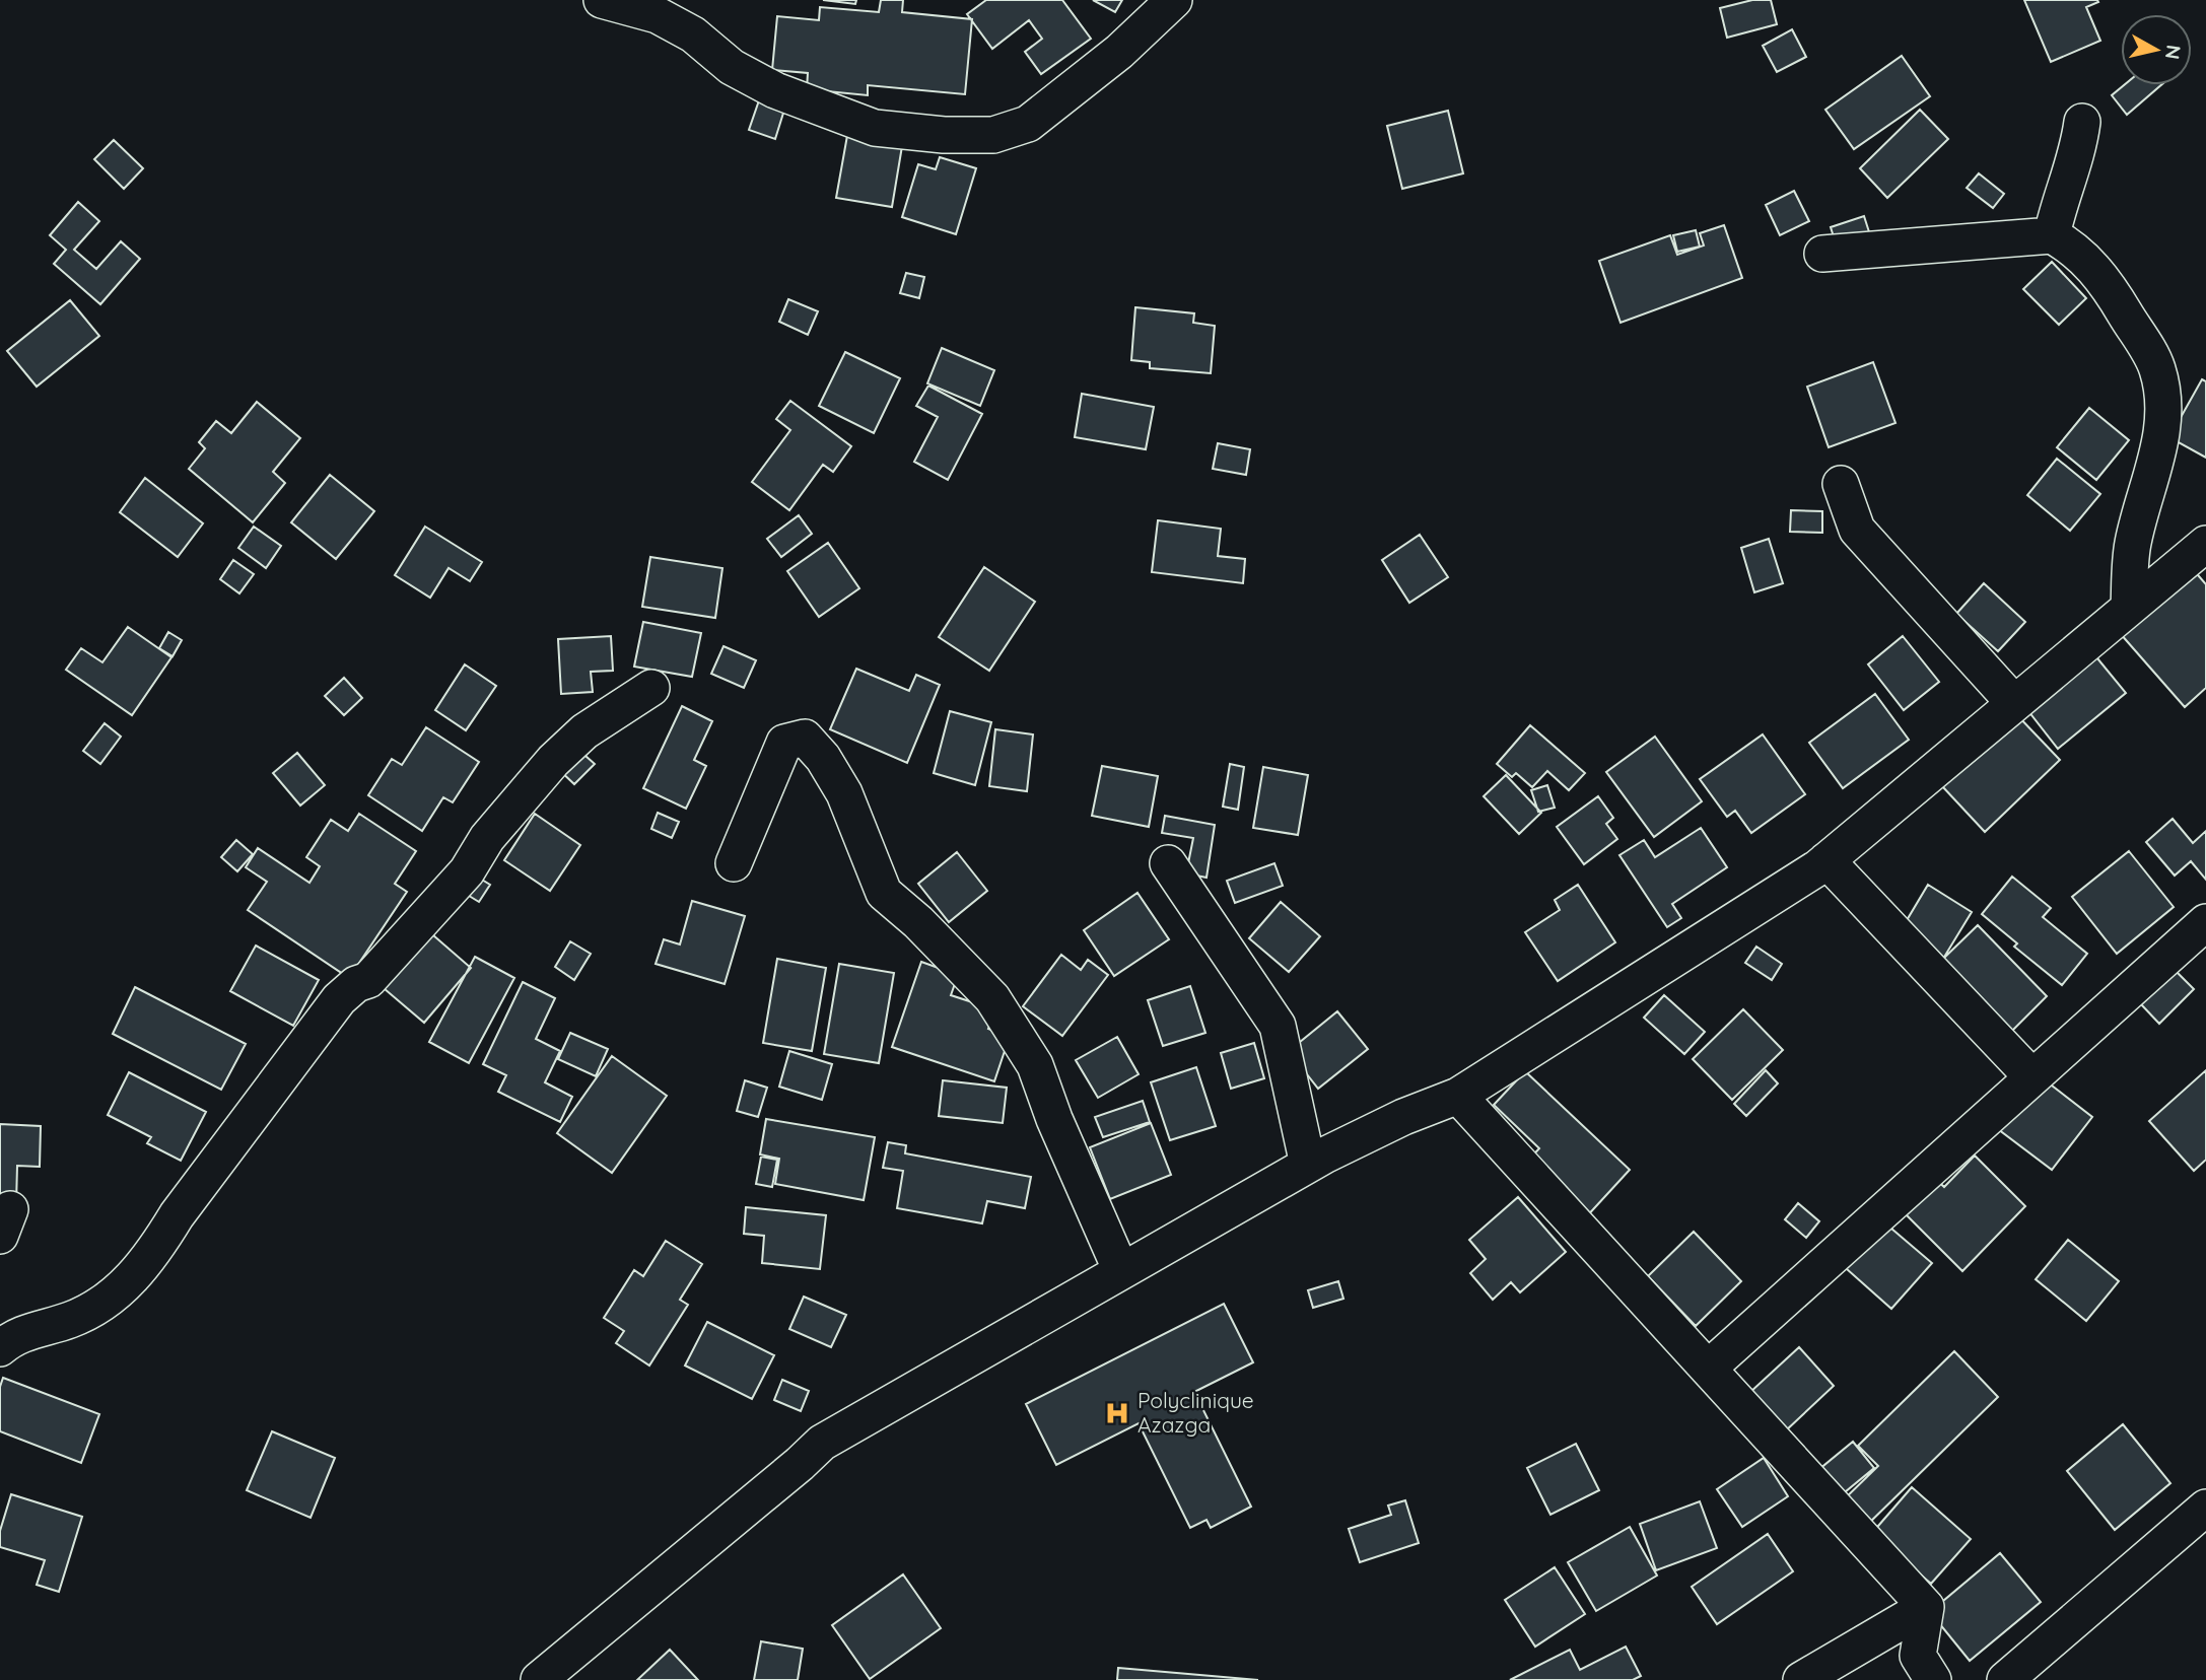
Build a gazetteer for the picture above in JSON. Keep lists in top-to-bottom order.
{
  "places": {
    "hospital": ["Polyclinique Azazga"]
  },
  "north": "right"
}
